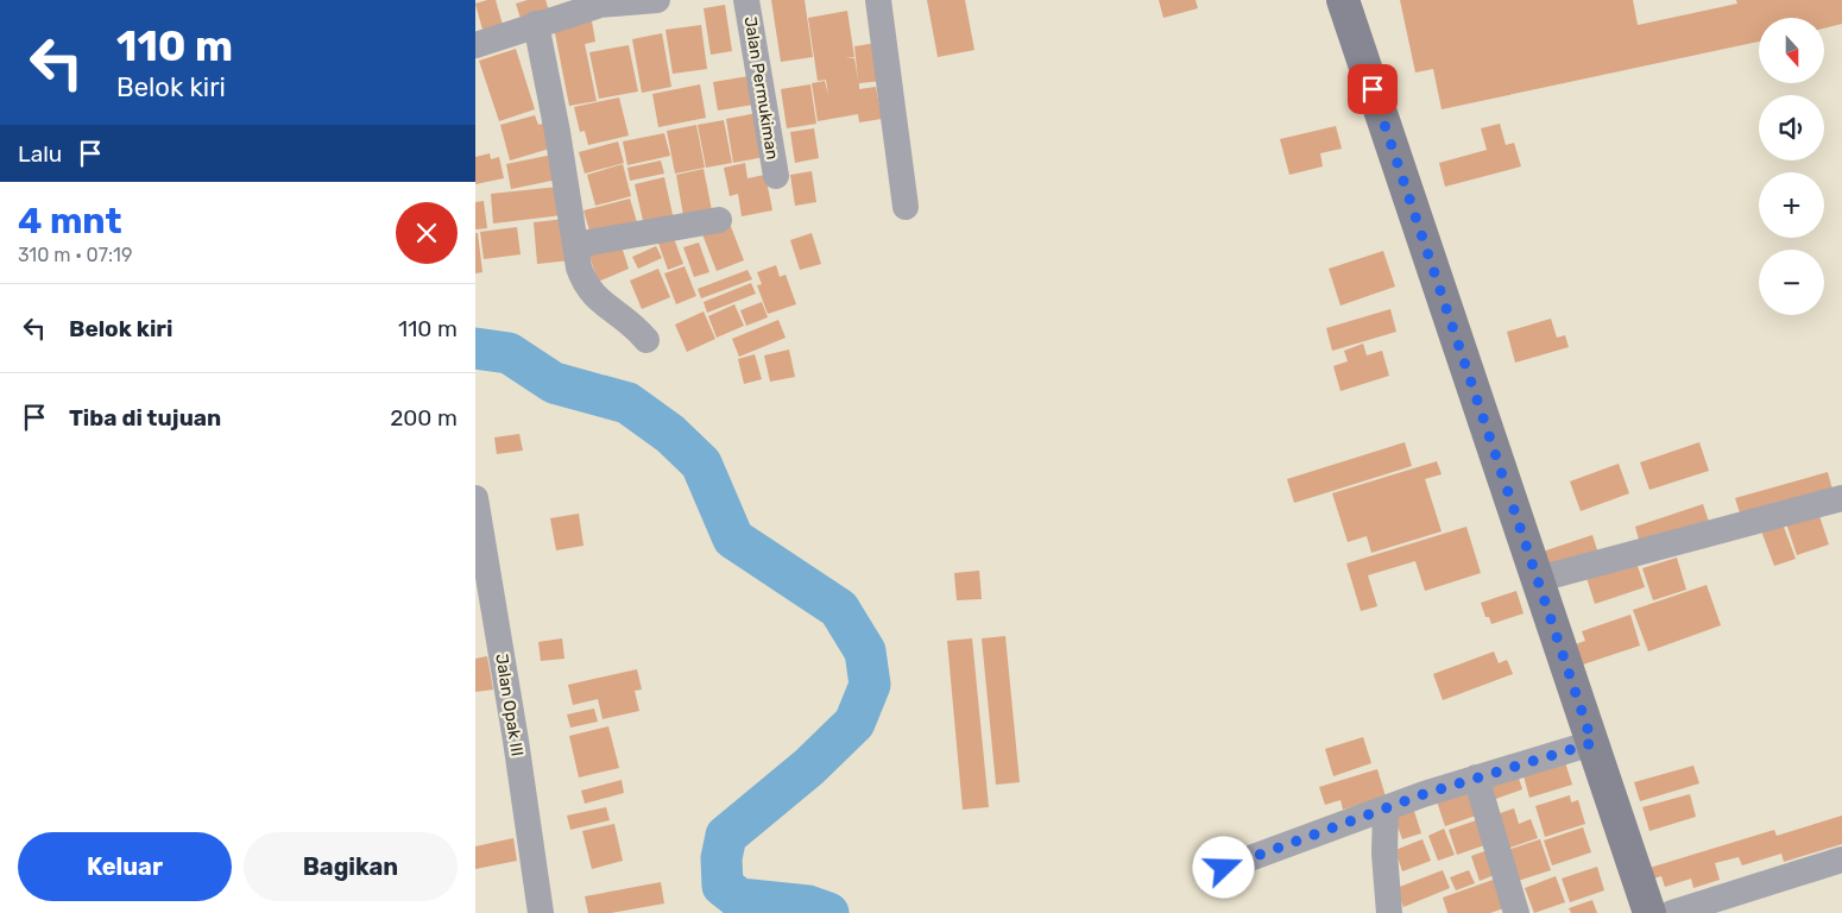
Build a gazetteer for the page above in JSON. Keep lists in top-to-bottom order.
{
  "streets": {
    "street": ["Jalan Permukiman", "Jalan Opak III"]
  },
  "north": "bottom",
  "page": {
    "turn": ["110 m", "Belok kiri"],
    "map_buttons": ["+", "−"],
    "then": "Lalu",
    "heading": ["4 mnt", "310 m · 07:19"],
    "list": [
      {
        "name": "Belok kiri",
        "value": "110 m"
      },
      {
        "name": "Tiba di tujuan",
        "value": "200 m"
      }
    ],
    "buttons": ["Keluar", "Bagikan"]
  }
}
